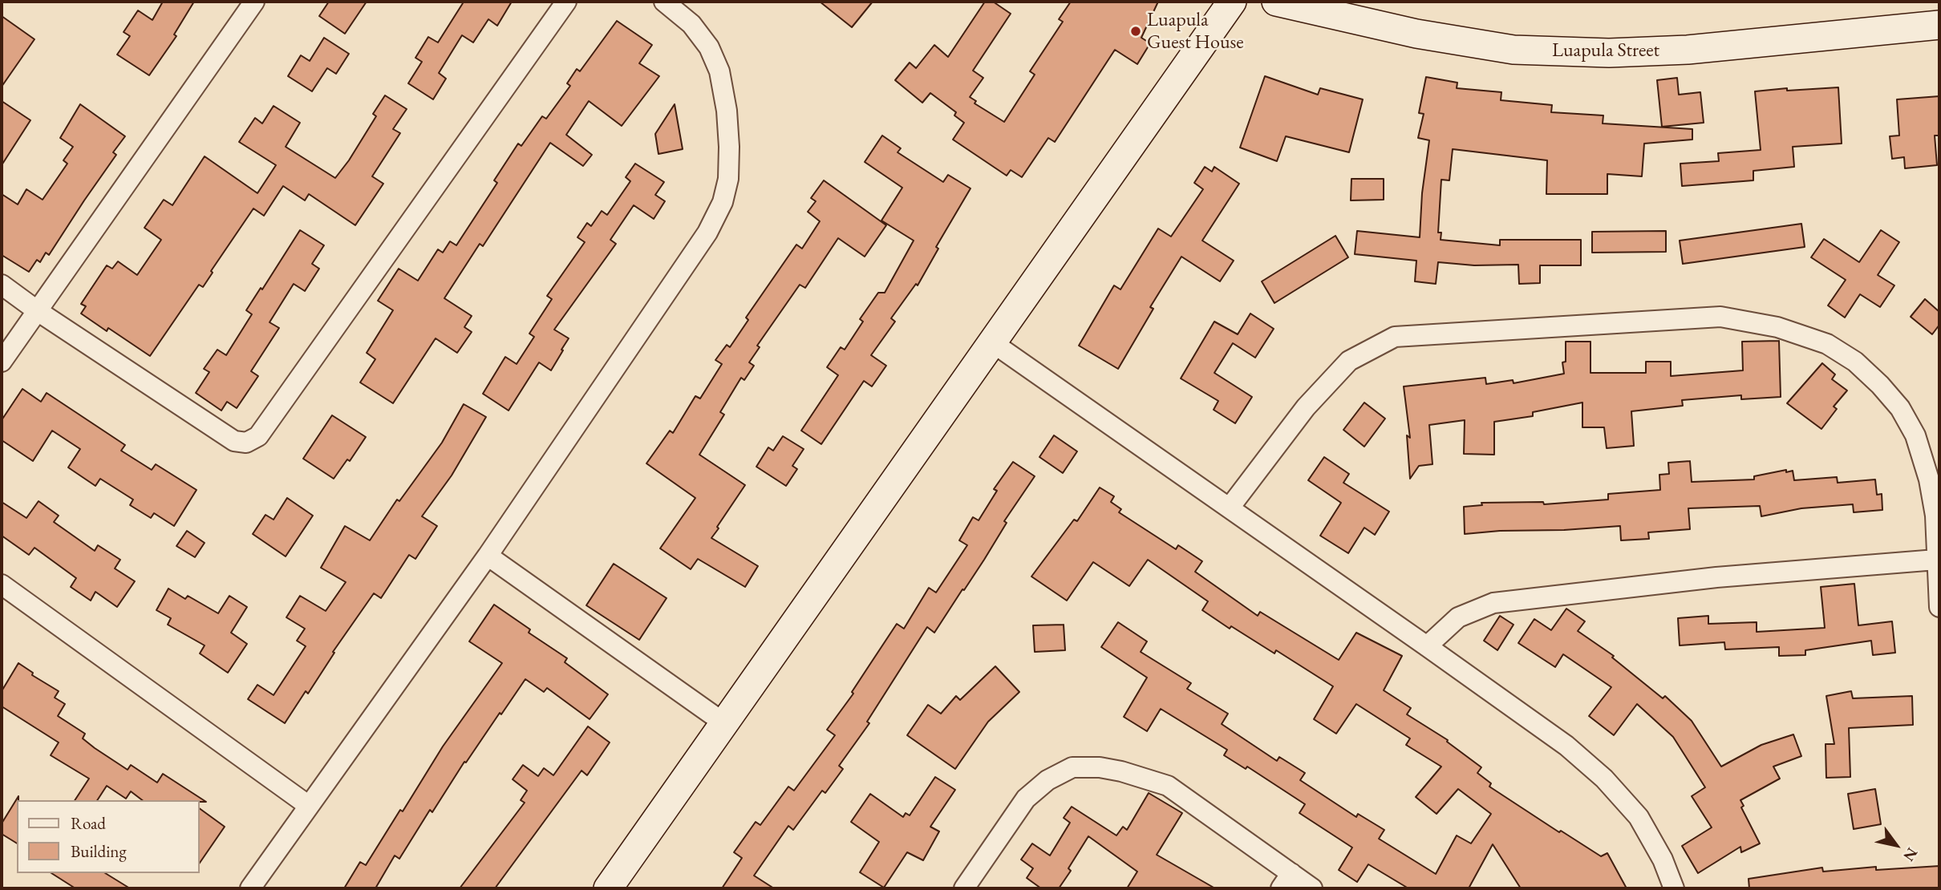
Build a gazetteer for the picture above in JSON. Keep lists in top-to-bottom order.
{
  "streets": {
    "street": ["Luapula Street"]
  },
  "places": ["Luapula Guest House"],
  "legend": ["Road", "Building"],
  "north": "bottom right"
}
